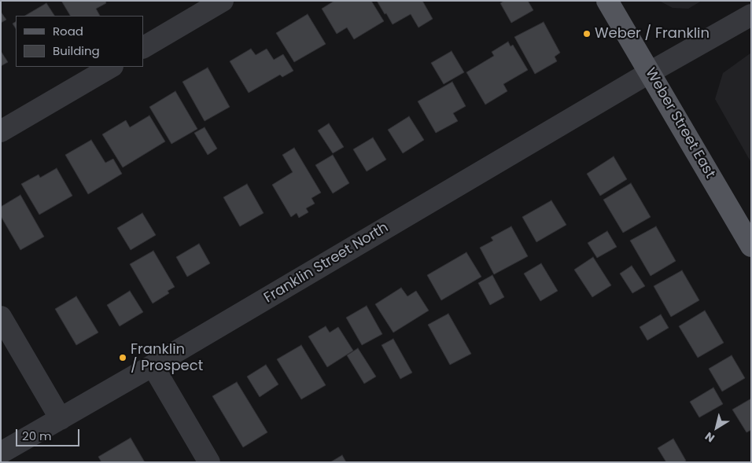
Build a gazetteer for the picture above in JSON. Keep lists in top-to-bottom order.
{
  "streets": {
    "main road": ["Weber Street East"],
    "street": ["Franklin Street North"]
  },
  "crossings": [
    ["Weber Street East", "Franklin Street North"]
  ],
  "places": ["Weber / Franklin", "Franklin / Prospect"],
  "legend": ["Road", "Building"],
  "scale_bar": "20 m",
  "north": "bottom left"
}
